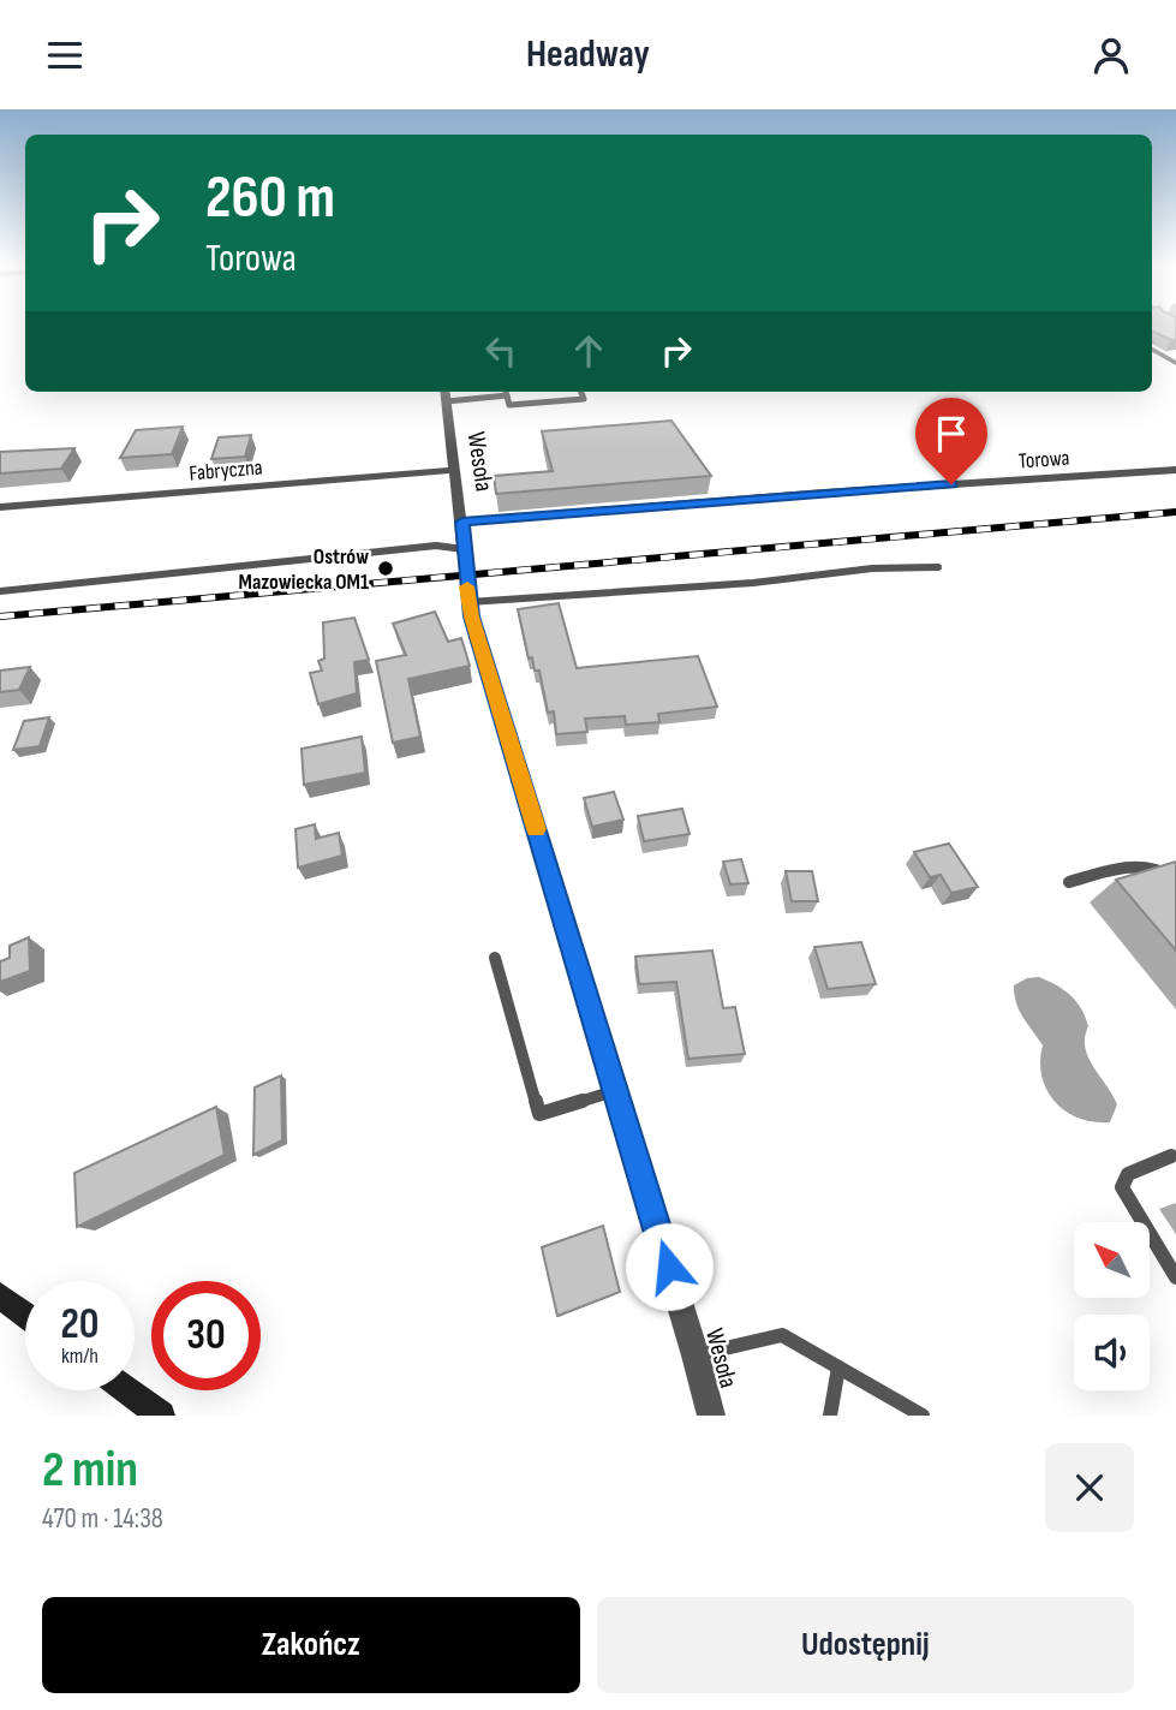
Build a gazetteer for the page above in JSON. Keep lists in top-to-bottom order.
{
  "streets": {
    "street": ["Torowa", "Wesoła", "Fabryczna"]
  },
  "crossings": [
    ["Torowa", "Wesoła"],
    ["Wesoła", "Fabryczna"]
  ],
  "places": ["Ostrów Mazowiecka OM1"],
  "north": "top left",
  "page": {
    "header": "Headway",
    "turn": ["260 m", "Torowa"],
    "speed": "20 km/h",
    "limit": "30",
    "heading": ["2 min", "470 m · 14:38"],
    "buttons": ["Zakończ", "Udostępnij"]
  }
}
